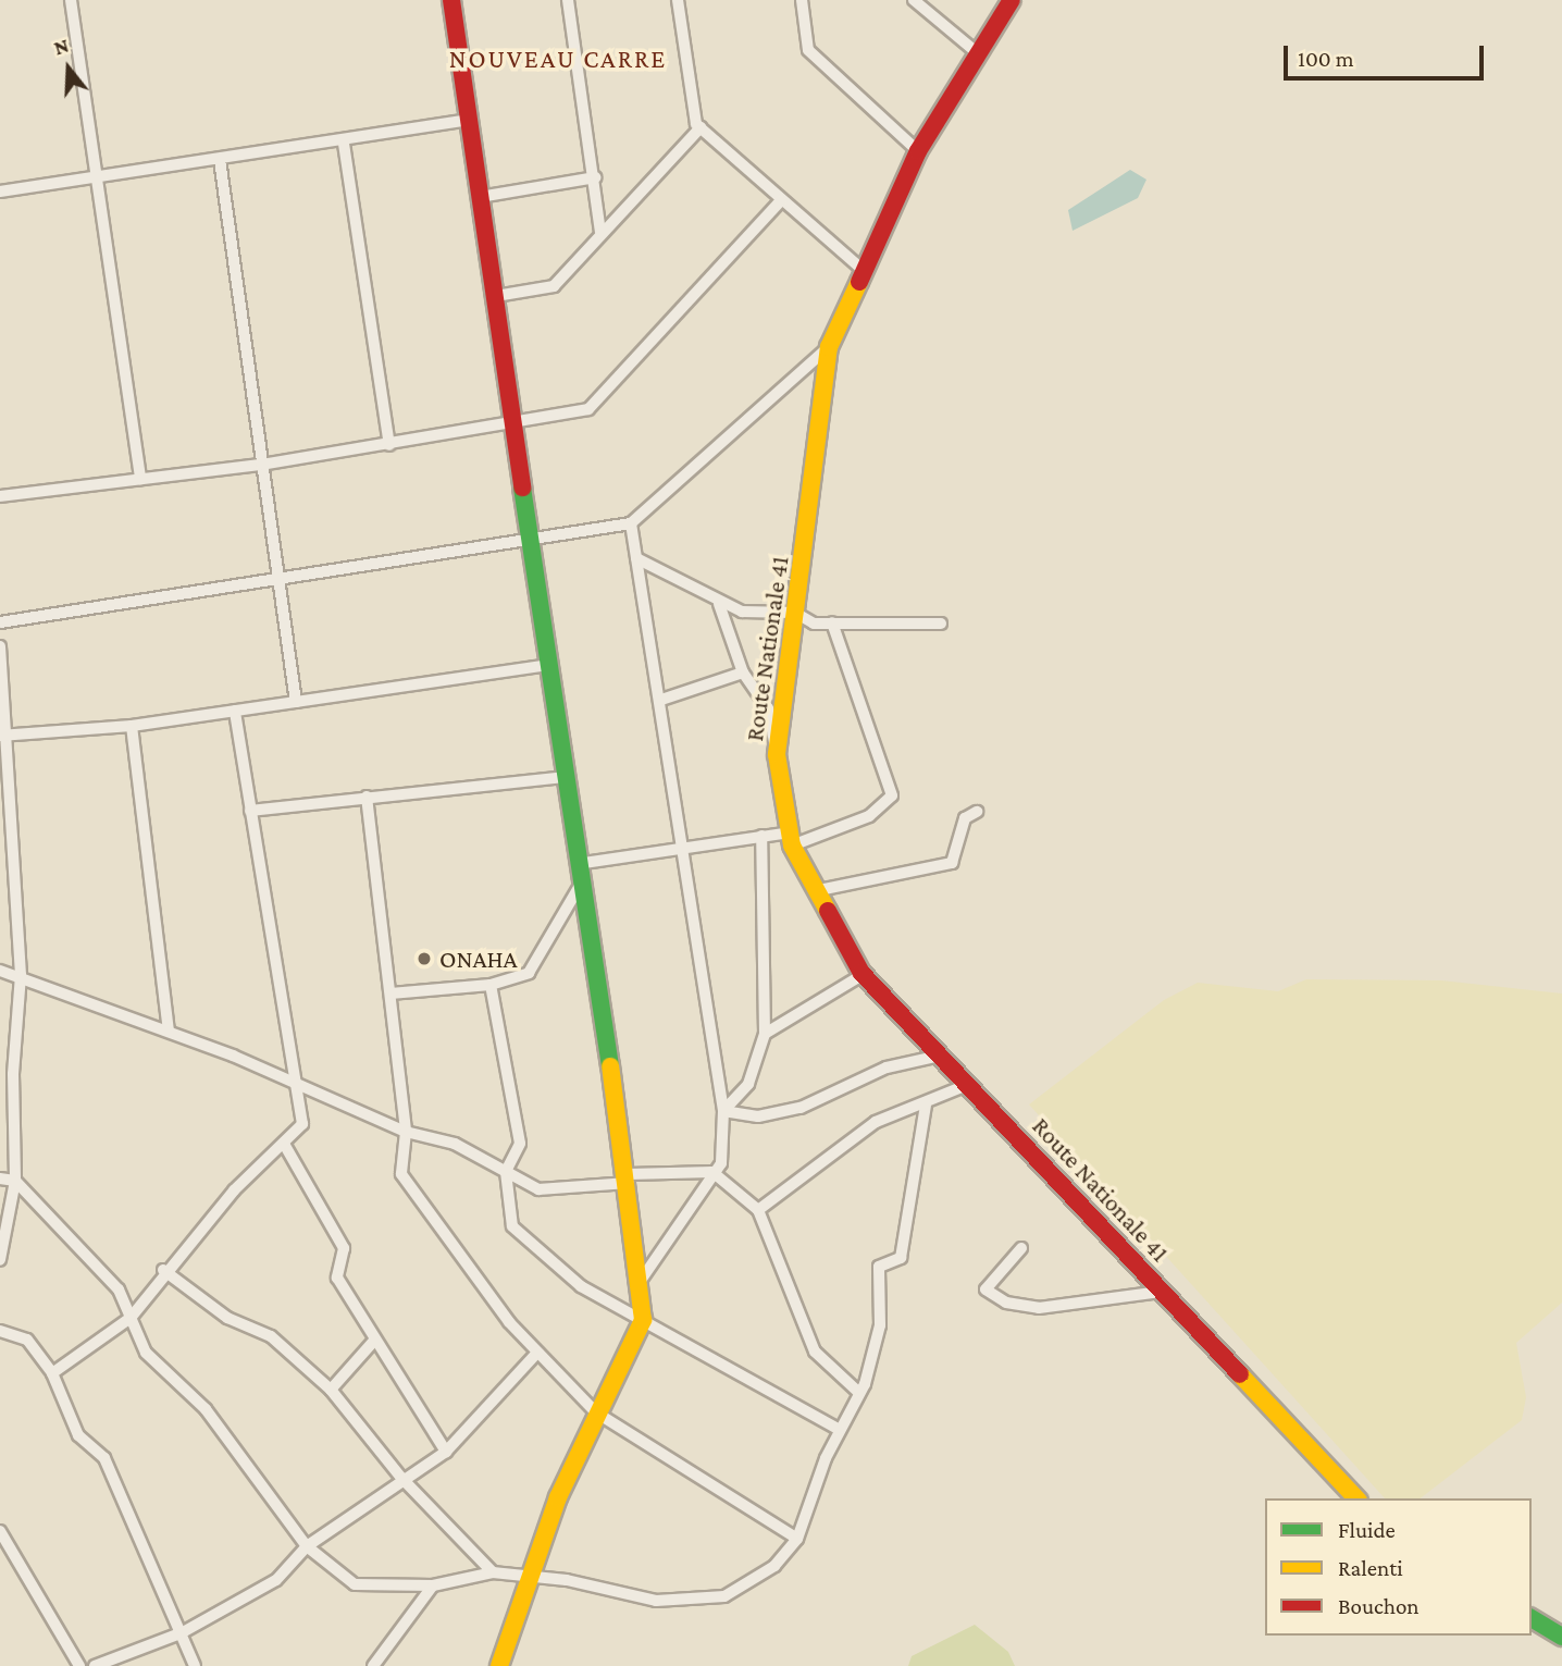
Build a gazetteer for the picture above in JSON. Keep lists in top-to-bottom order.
{
  "streets": {
    "street": ["Route Nationale 41"]
  },
  "districts": ["NOUVEAU CARRE"],
  "places": ["ONAHA"],
  "legend": ["Fluide", "Ralenti", "Bouchon"],
  "scale_bar": "100 m",
  "north": "top"
}
